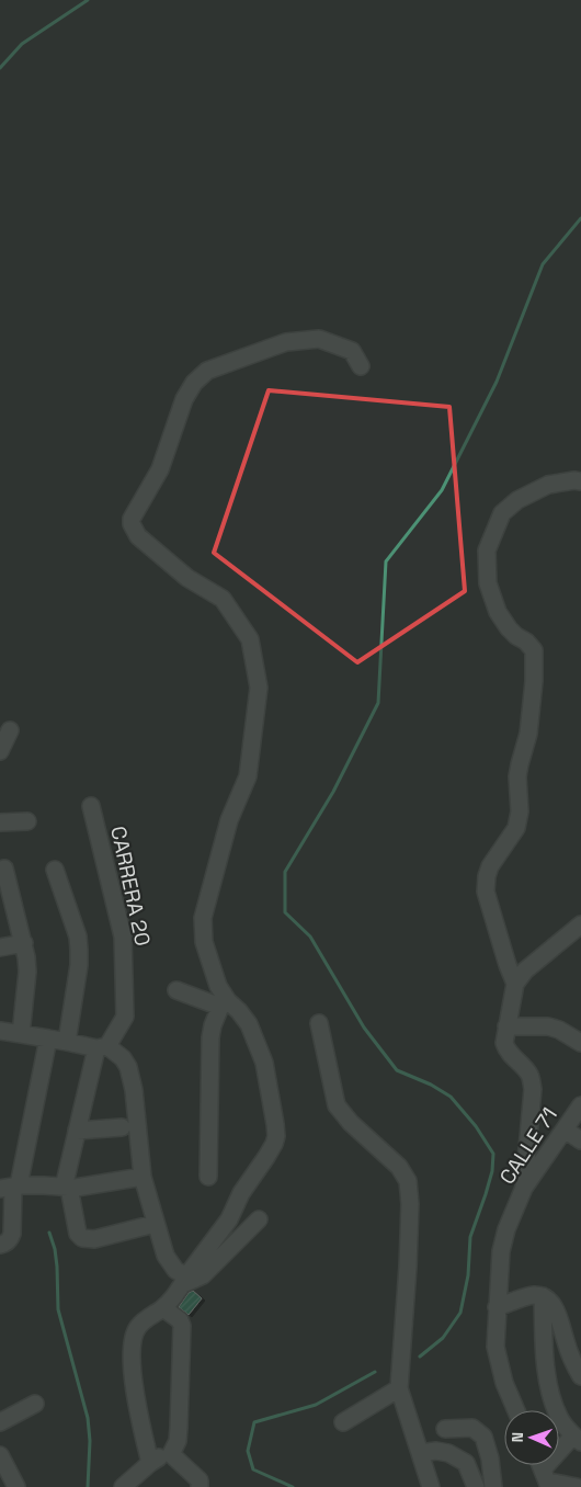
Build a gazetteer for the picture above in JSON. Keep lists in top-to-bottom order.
{
  "streets": {
    "street": ["CARRERA 20", "CALLE 71"]
  },
  "north": "left"
}
